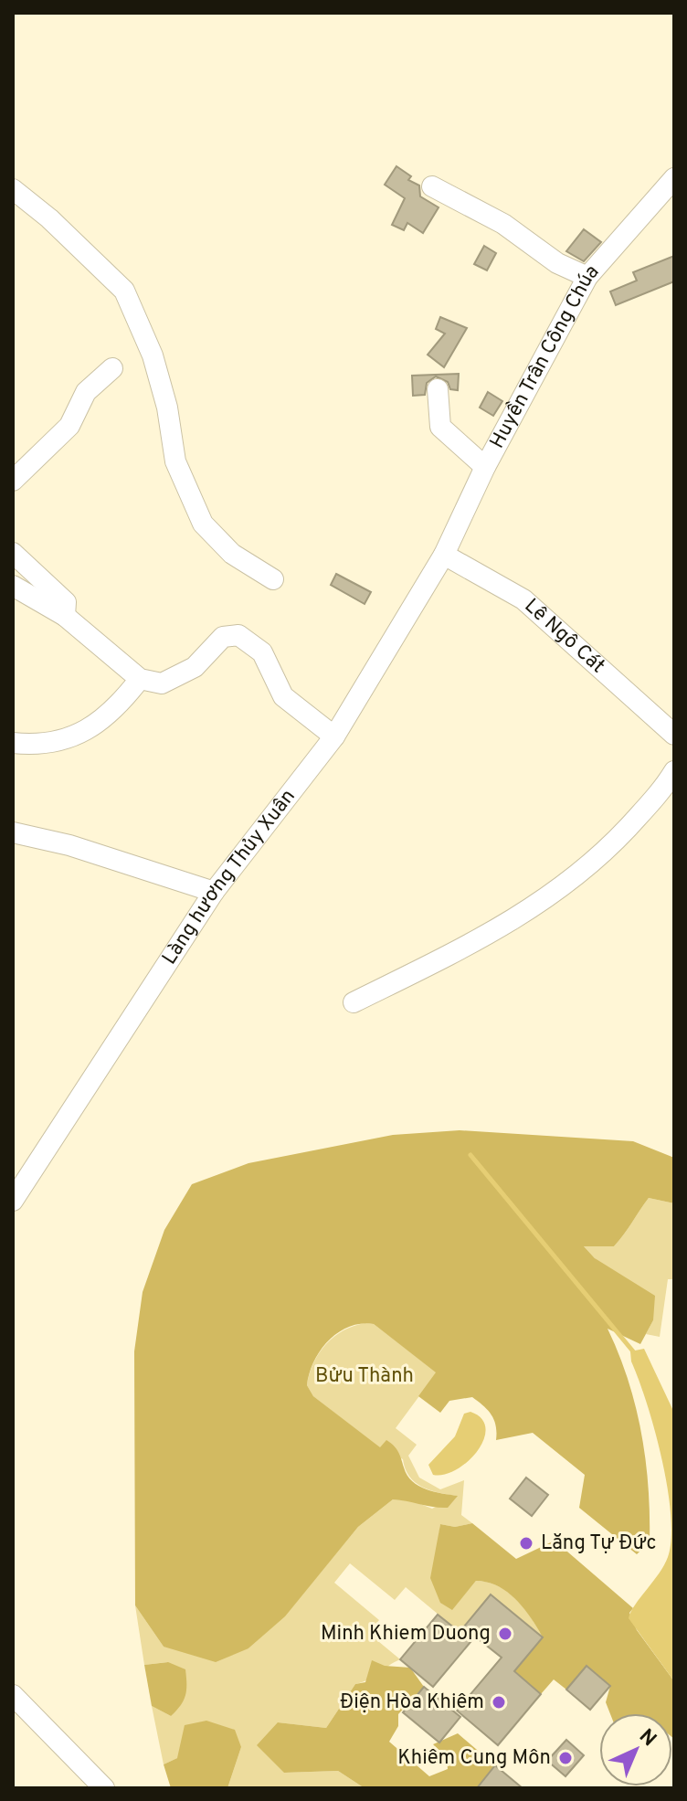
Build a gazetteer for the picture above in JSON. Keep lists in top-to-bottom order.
{
  "streets": {
    "street": ["Huyền Trân Công Chúa", "Lê Ngô Cát", "Làng hương Thủy Xuân"]
  },
  "crossings": [
    ["Huyền Trân Công Chúa", "Lê Ngô Cát"],
    ["Huyền Trân Công Chúa", "Làng hương Thủy Xuân"],
    ["Lê Ngô Cát", "Làng hương Thủy Xuân"]
  ],
  "parks": ["Bửu Thành"],
  "places": [
    "Lăng Tự Đức",
    "Minh Khiem Duong",
    "Điện Hòa Khiêm",
    "Khiêm Cung Môn"
  ],
  "north": "top right"
}
